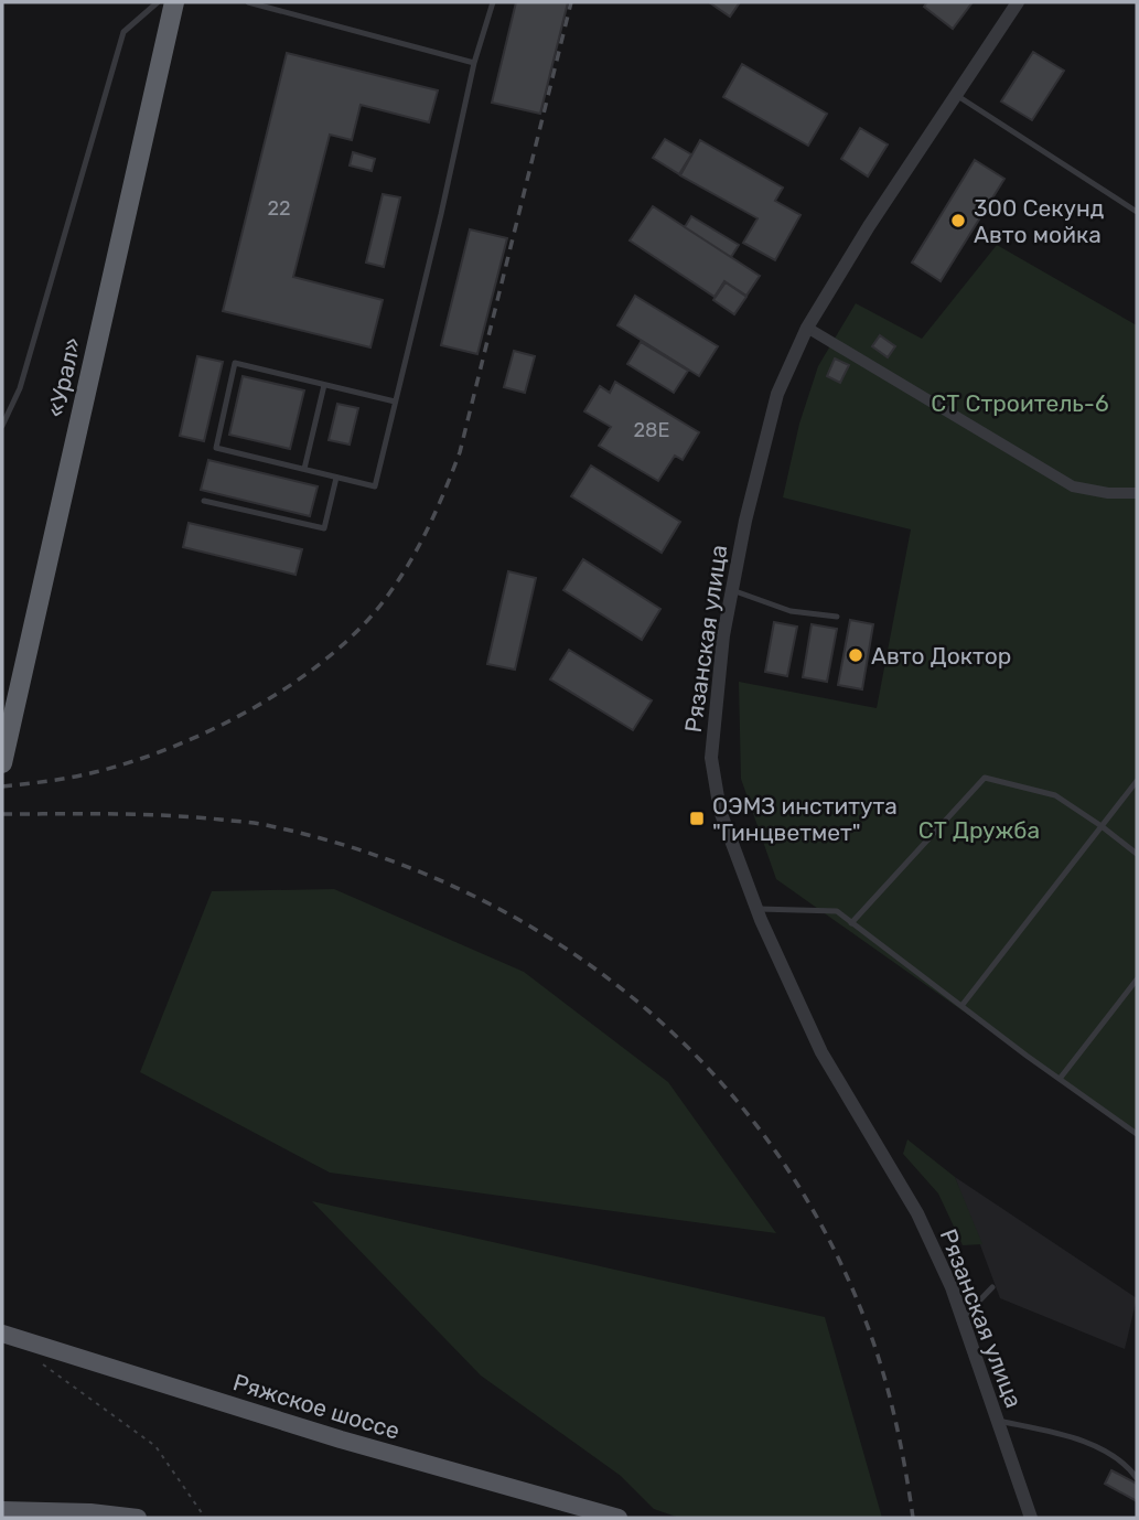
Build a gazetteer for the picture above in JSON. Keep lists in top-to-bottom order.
{
  "streets": {
    "highway": ["«Урал»"],
    "main road": ["Ряжское шоссе"],
    "street": ["Рязанская улица"]
  },
  "parks": ["СТ Строитель-6", "СТ Дружба"],
  "places": {
    "other": ["300 Секунд Авто мойка", "Авто Доктор"],
    "transit": ["ОЭМЗ института \"Гинцветмет\""]
  },
  "house_numbers": ["22", "28Е"]
}
